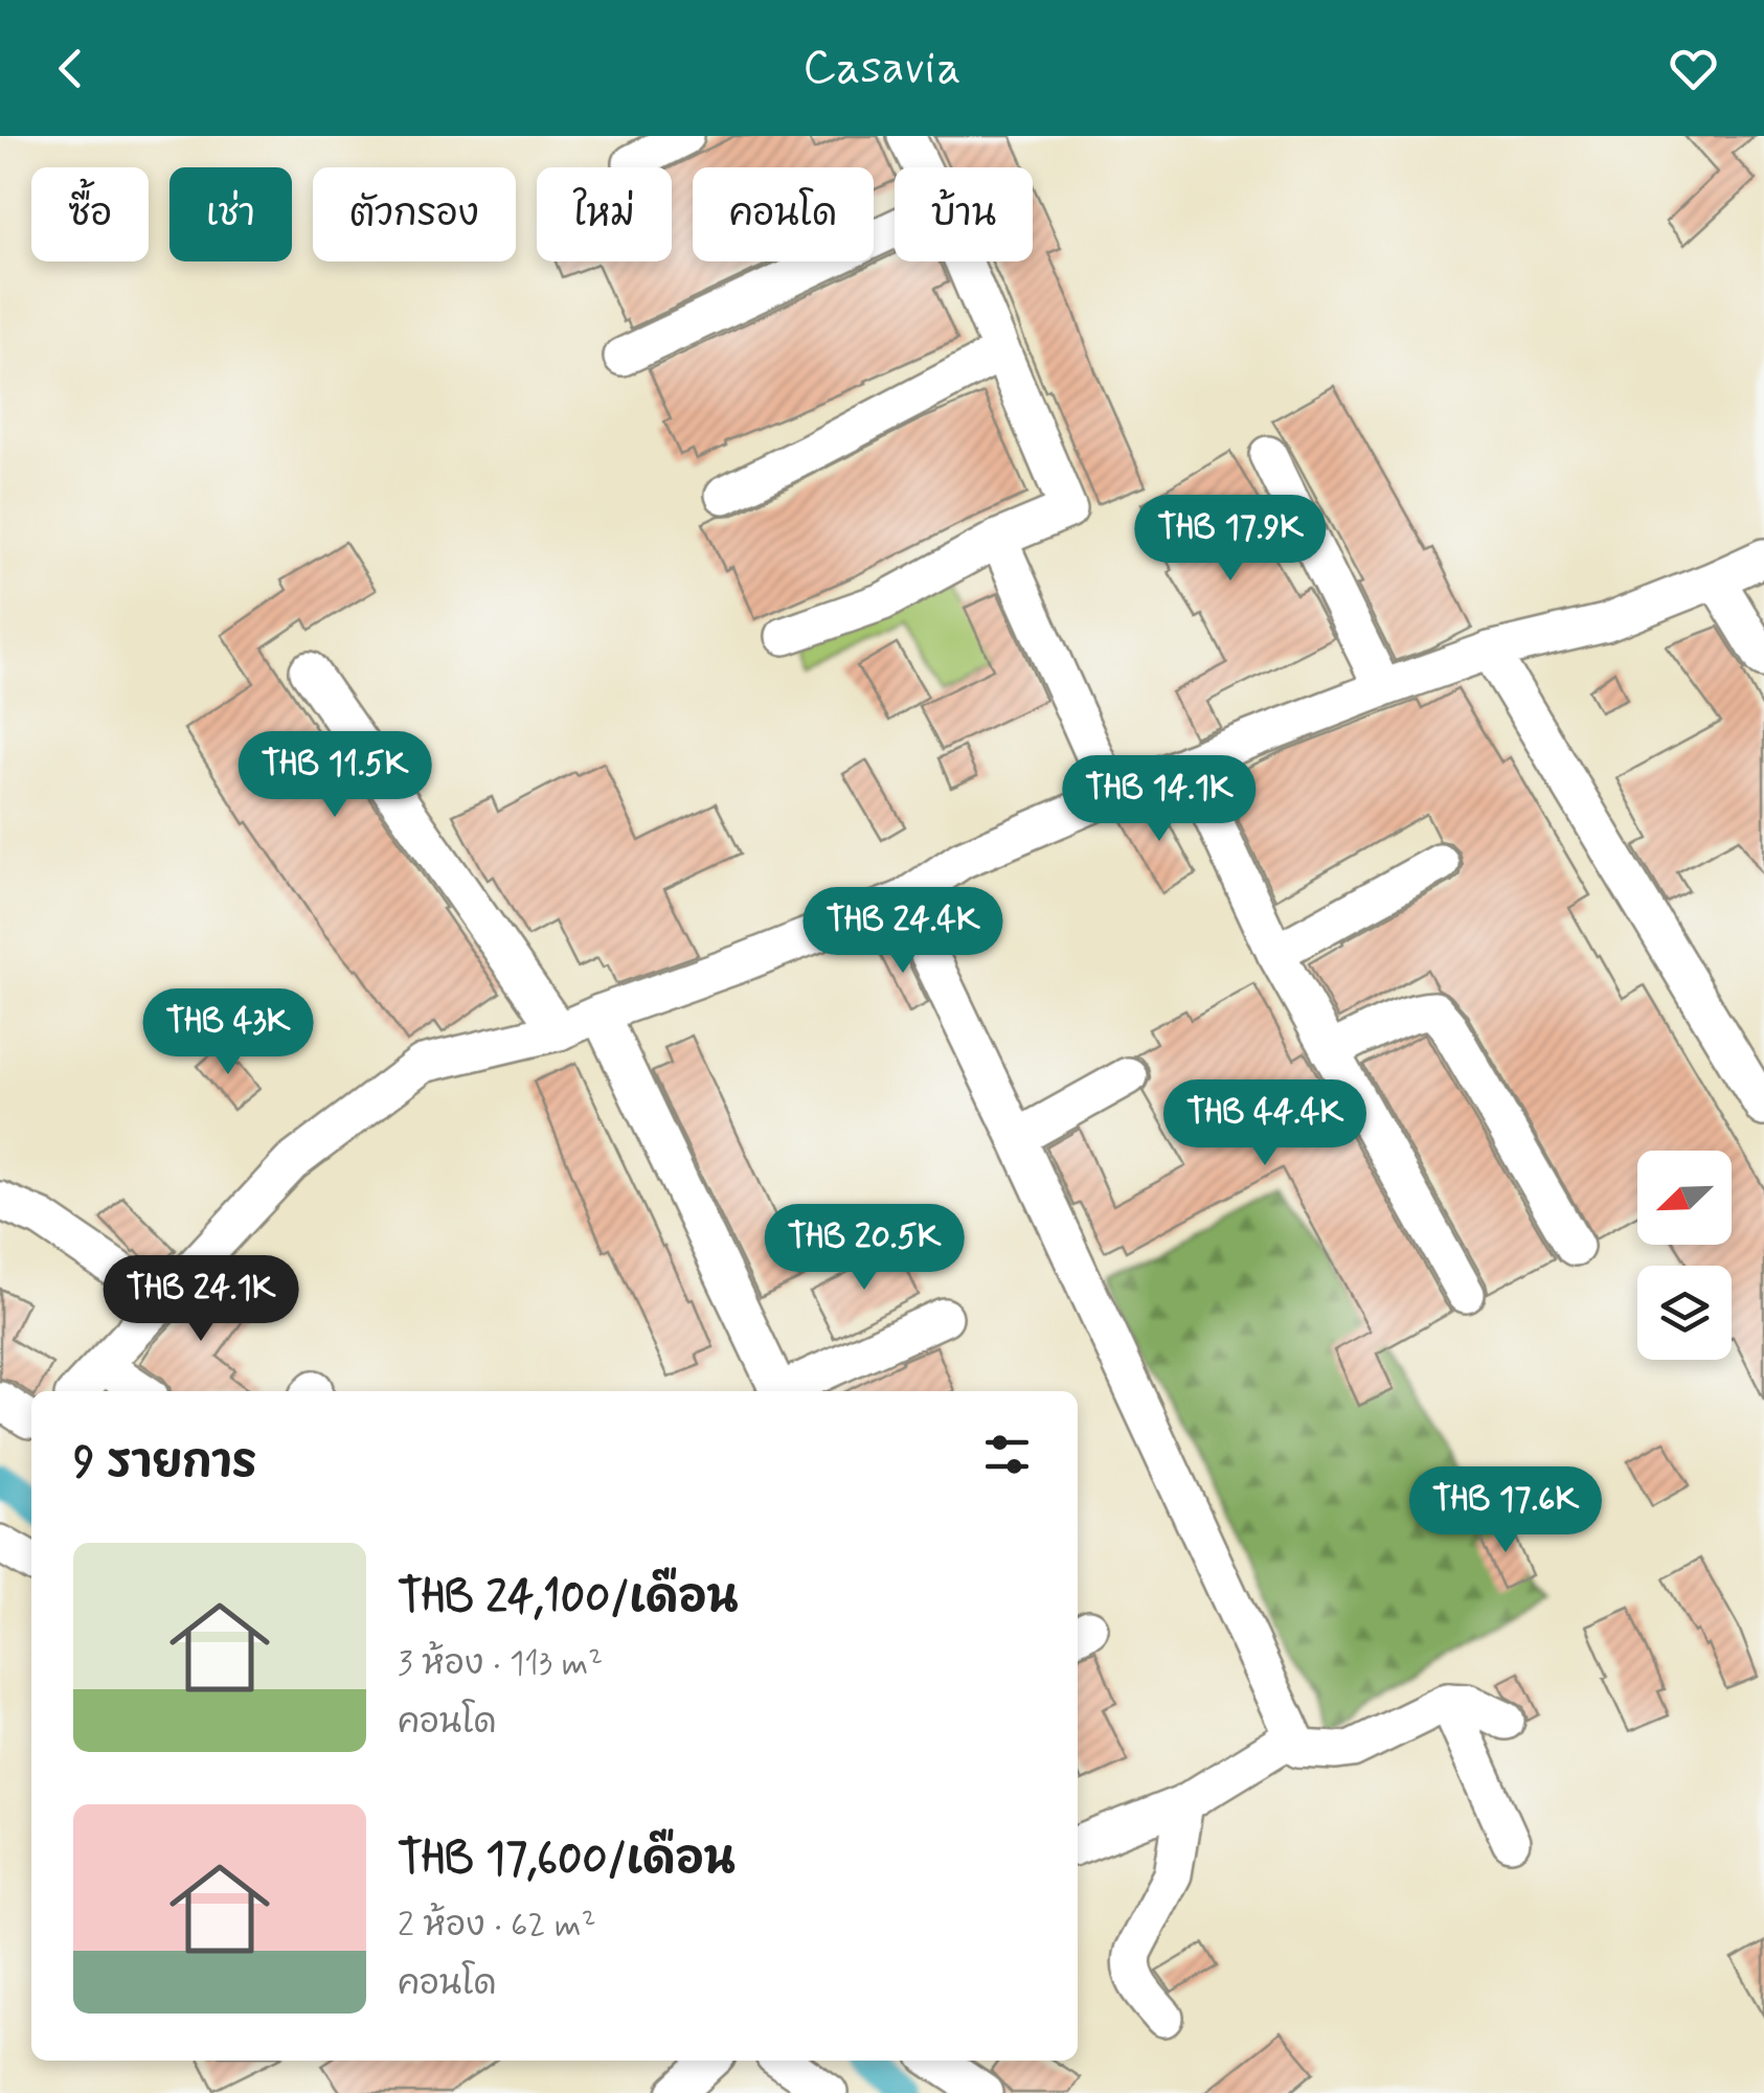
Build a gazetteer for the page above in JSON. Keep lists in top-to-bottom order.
{
  "north": "bottom left",
  "page": {
    "header": "Casavia",
    "chip": [
      "ซื้อ",
      "เช่า",
      "ตัวกรอง",
      "ใหม่",
      "คอนโด",
      "บ้าน"
    ],
    "price": [
      "THB 17.9K",
      "THB 11.5K",
      "THB 14.1K",
      "THB 24.4K",
      "THB 43K",
      "THB 44.4K",
      "THB 20.5K",
      "THB 24.1K",
      "THB 17.6K"
    ],
    "heading": "9 รายการ",
    "list": [
      {
        "name": "THB 24,100/เดือน",
        "note": "3 ห้อง · 113 m² · คอนโด"
      },
      {
        "name": "THB 17,600/เดือน",
        "note": "2 ห้อง · 62 m² · คอนโด"
      }
    ]
  }
}
